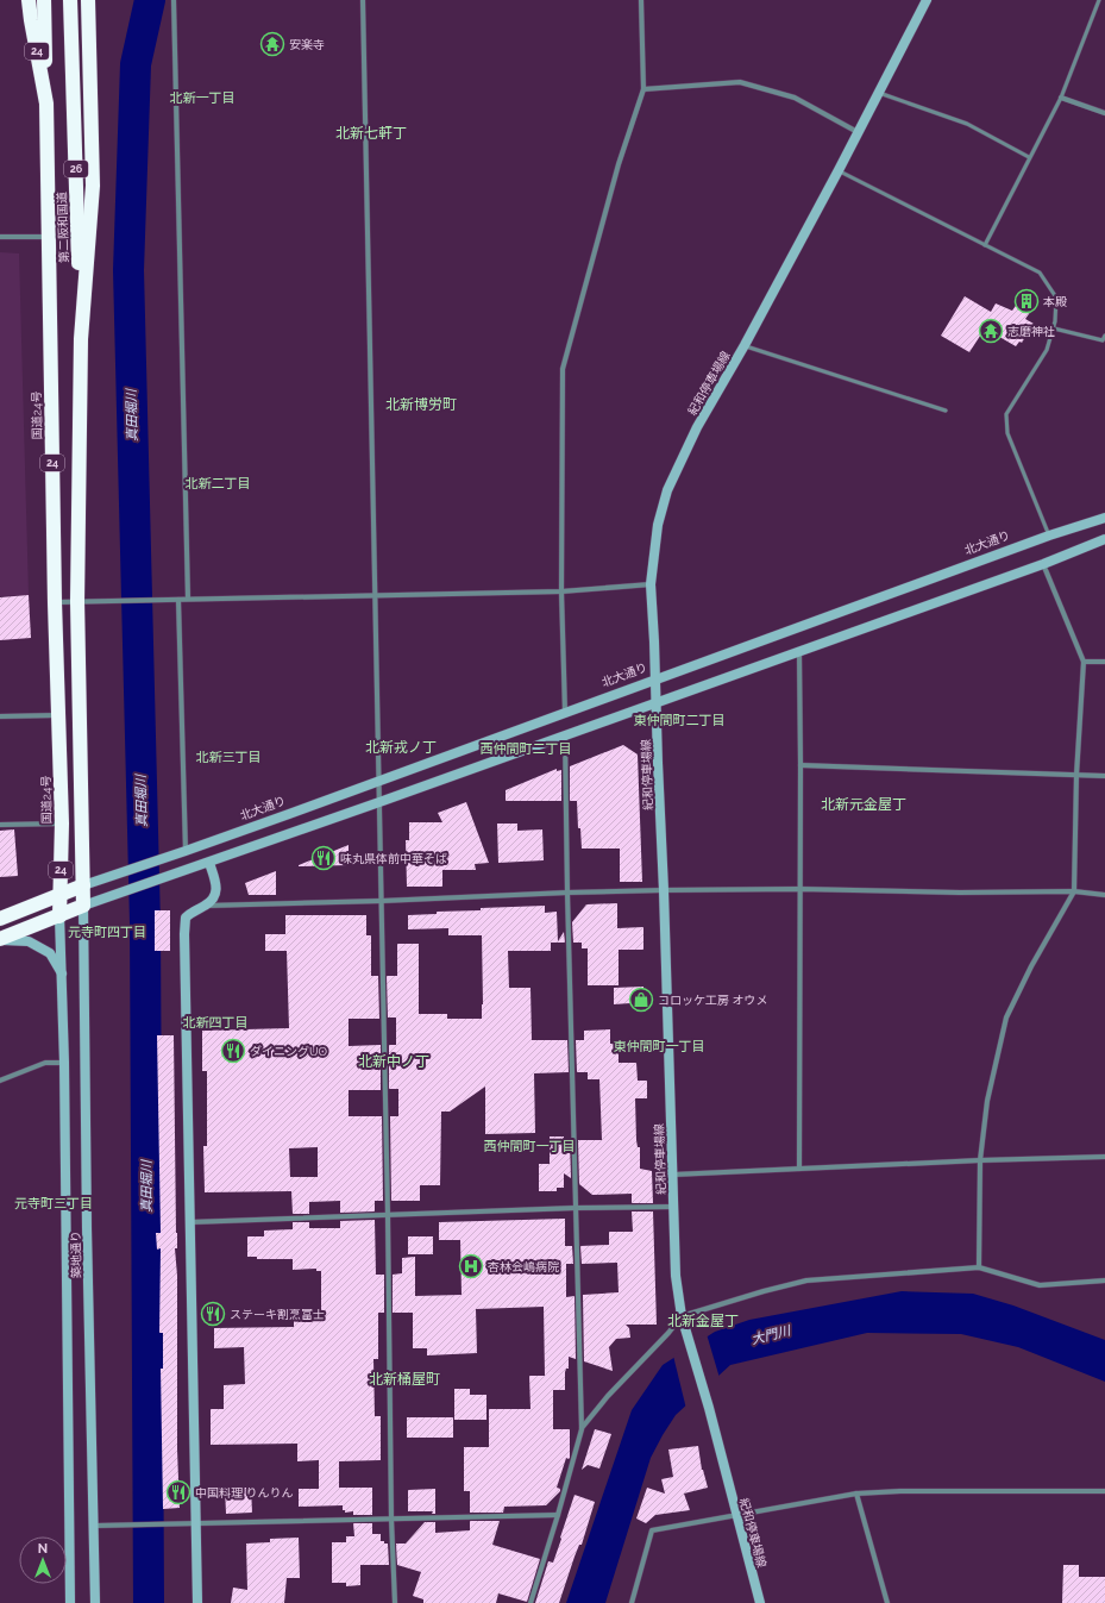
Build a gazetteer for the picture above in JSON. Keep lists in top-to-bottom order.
{
  "streets": {
    "highway": [
      "24",
      "26",
      "第二阪和国道",
      "国道24号"
    ],
    "street": ["紀和停車場線", "北大通り", "築地通り"]
  },
  "crossings": [
    ["24", "第二阪和国道"],
    ["24", "国道24号"],
    ["24", "北大通り"],
    ["24", "築地通り"],
    ["紀和停車場線", "北大通り"],
    ["国道24号", "築地通り"]
  ],
  "districts": [
    "北新一丁目",
    "北新七軒丁",
    "北新博労町",
    "北新二丁目",
    "東仲間町二丁目",
    "北新戎ノ丁",
    "西仲間町二丁目",
    "北新三丁目",
    "北新元金屋丁",
    "元寺町四丁目",
    "北新四丁目",
    "東仲間町一丁目",
    "北新中ノ丁",
    "西仲間町一丁目",
    "元寺町三丁目",
    "北新金屋丁",
    "北新桶屋町"
  ],
  "water": ["真田堀川", "大門川"],
  "places": {
    "temple": ["安楽寺", "志磨神社"],
    "building": ["本殿"],
    "restaurant": [
      "味丸県体前中華そば",
      "ダイニングUO",
      "ステーキ割烹富士",
      "中国料理 りんりん"
    ],
    "shop": ["コロッケ工房 オウメ"],
    "hospital": ["杏林会嶋病院"]
  },
  "north": "top"
}
